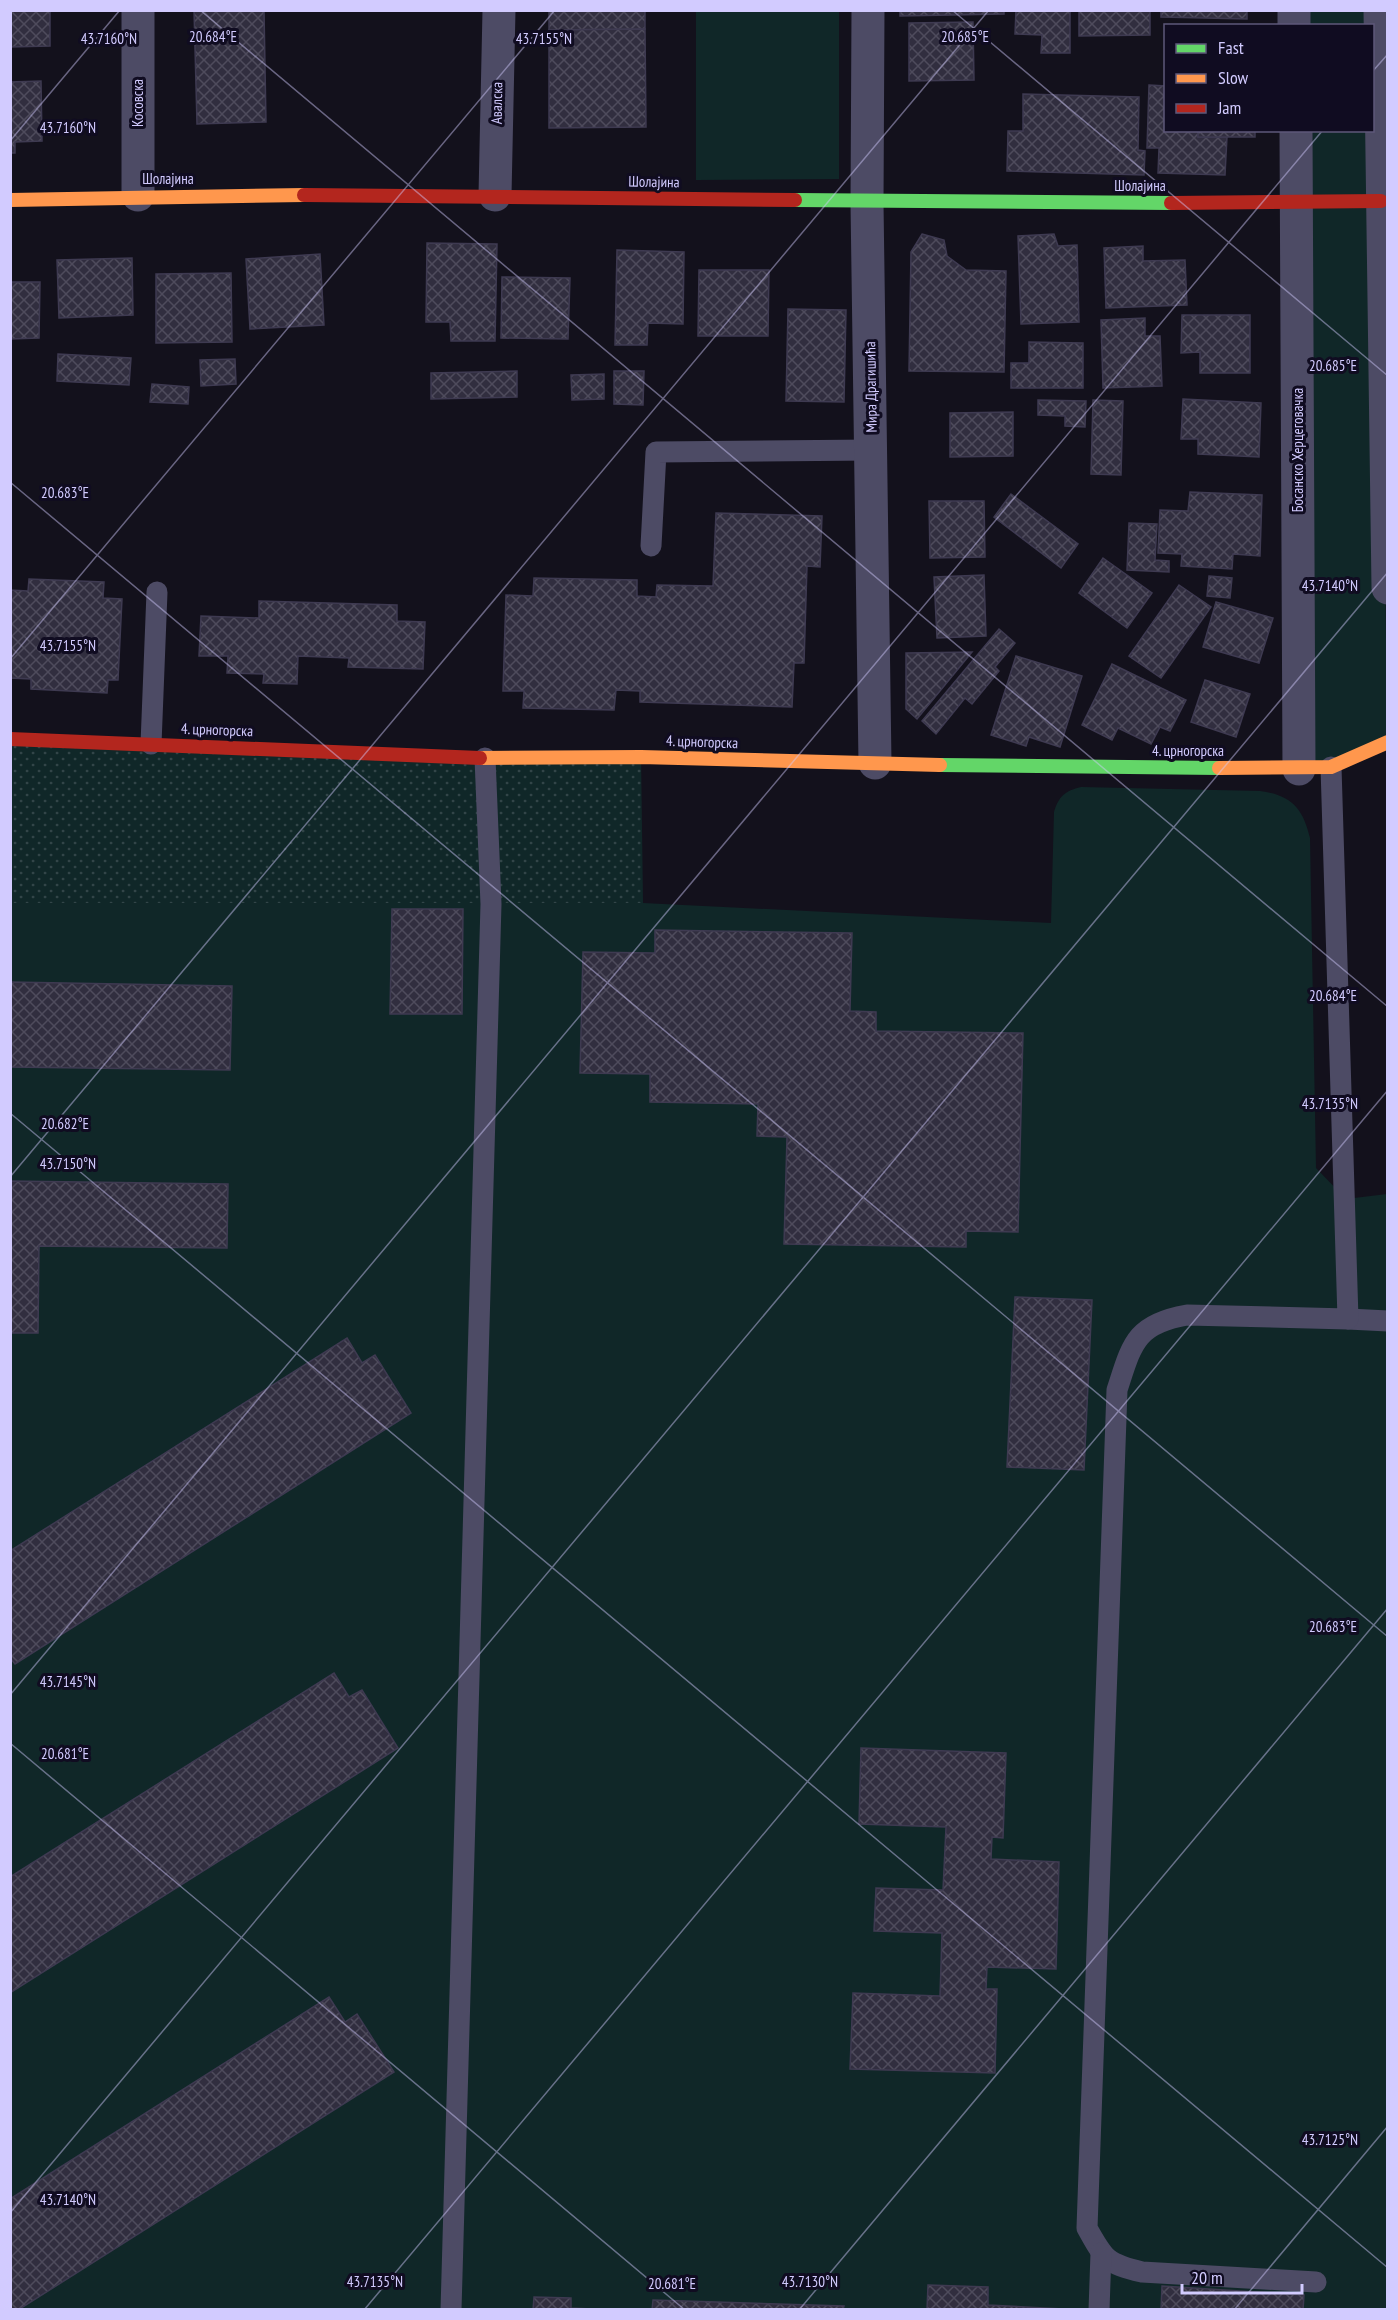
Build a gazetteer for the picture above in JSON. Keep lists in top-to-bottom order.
{
  "streets": {
    "street": [
      "Косовска",
      "Авалска",
      "Шолајина",
      "Мира Драгишића",
      "Босанско Херцеговачка",
      "4. црногорска"
    ]
  },
  "crossings": [
    ["Косовска", "Шолајина"],
    ["Авалска", "Шолајина"],
    ["Шолајина", "Мира Драгишића"],
    ["Шолајина", "Босанско Херцеговачка"],
    ["Мира Драгишића", "4. црногорска"],
    ["Босанско Херцеговачка", "4. црногорска"]
  ],
  "legend": ["Fast", "Slow", "Jam"],
  "scale_bar": "20 m",
  "coordinates": [
    "20.685°E",
    "20.684°E",
    "43.7160°N",
    "43.7155°N",
    "20.683°E",
    "43.7140°N",
    "43.7135°N",
    "20.682°E",
    "43.7150°N",
    "43.7145°N",
    "20.681°E",
    "43.7125°N",
    "43.7130°N"
  ]
}
